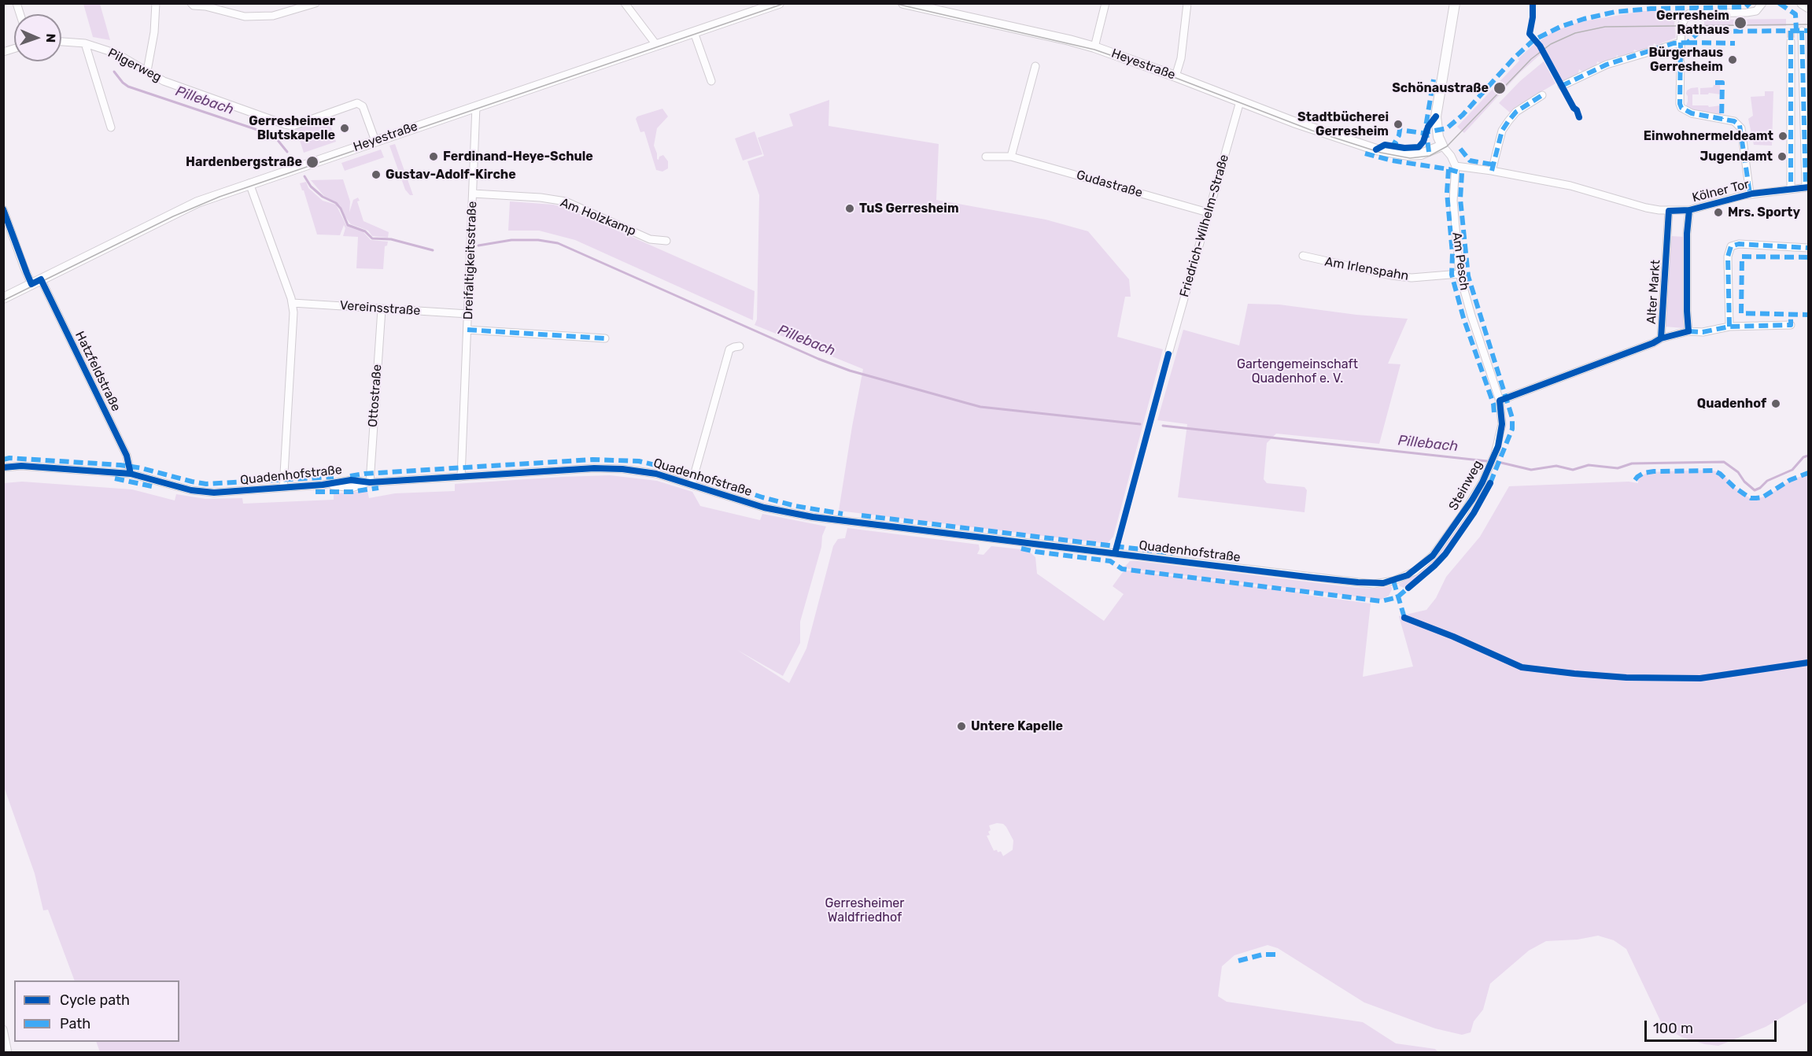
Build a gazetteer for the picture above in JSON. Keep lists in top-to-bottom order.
{
  "streets": {
    "street": [
      "Heyestraße",
      "Pilgerweg",
      "Gudastraße",
      "Kölner Tor",
      "Am Holzkamp",
      "Friedrich-Wilhelm-Straße",
      "Dreifaltigkeitsstraße",
      "Am Pesch",
      "Am Irlenspahn",
      "Alter Markt",
      "Vereinsstraße",
      "Hatzfeldstraße",
      "Ottostraße",
      "Quadenhofstraße",
      "Steinweg"
    ]
  },
  "crossings": [
    ["Heyestraße", "Pilgerweg"],
    ["Heyestraße", "Friedrich-Wilhelm-Straße"],
    ["Heyestraße", "Dreifaltigkeitsstraße"],
    ["Heyestraße", "Hatzfeldstraße"],
    ["Gudastraße", "Friedrich-Wilhelm-Straße"],
    ["Kölner Tor", "Am Pesch"],
    ["Kölner Tor", "Alter Markt"],
    ["Am Holzkamp", "Dreifaltigkeitsstraße"],
    ["Dreifaltigkeitsstraße", "Vereinsstraße"],
    ["Dreifaltigkeitsstraße", "Quadenhofstraße"],
    ["Am Pesch", "Am Irlenspahn"],
    ["Am Pesch", "Steinweg"],
    ["Vereinsstraße", "Ottostraße"],
    ["Hatzfeldstraße", "Quadenhofstraße"],
    ["Ottostraße", "Quadenhofstraße"],
    ["Quadenhofstraße", "Steinweg"]
  ],
  "water": ["Pillebach"],
  "parks": ["Gartengemeinschaft Quadenhof e. V.", "Gerresheimer Waldfriedhof"],
  "places": [
    "Gerresheim Rathaus",
    "Bürgerhaus Gerresheim",
    "Schönaustraße",
    "Stadtbücherei Gerresheim",
    "Gerresheimer Blutskapelle",
    "Einwohnermeldeamt",
    "Ferdinand-Heye-Schule",
    "Jugendamt",
    "Hardenbergstraße",
    "Gustav-Adolf-Kirche",
    "TuS Gerresheim",
    "Mrs. Sporty",
    "Quadenhof",
    "Untere Kapelle"
  ],
  "legend": ["Cycle path", "Path"],
  "scale_bar": "100 m",
  "north": "right"
}
